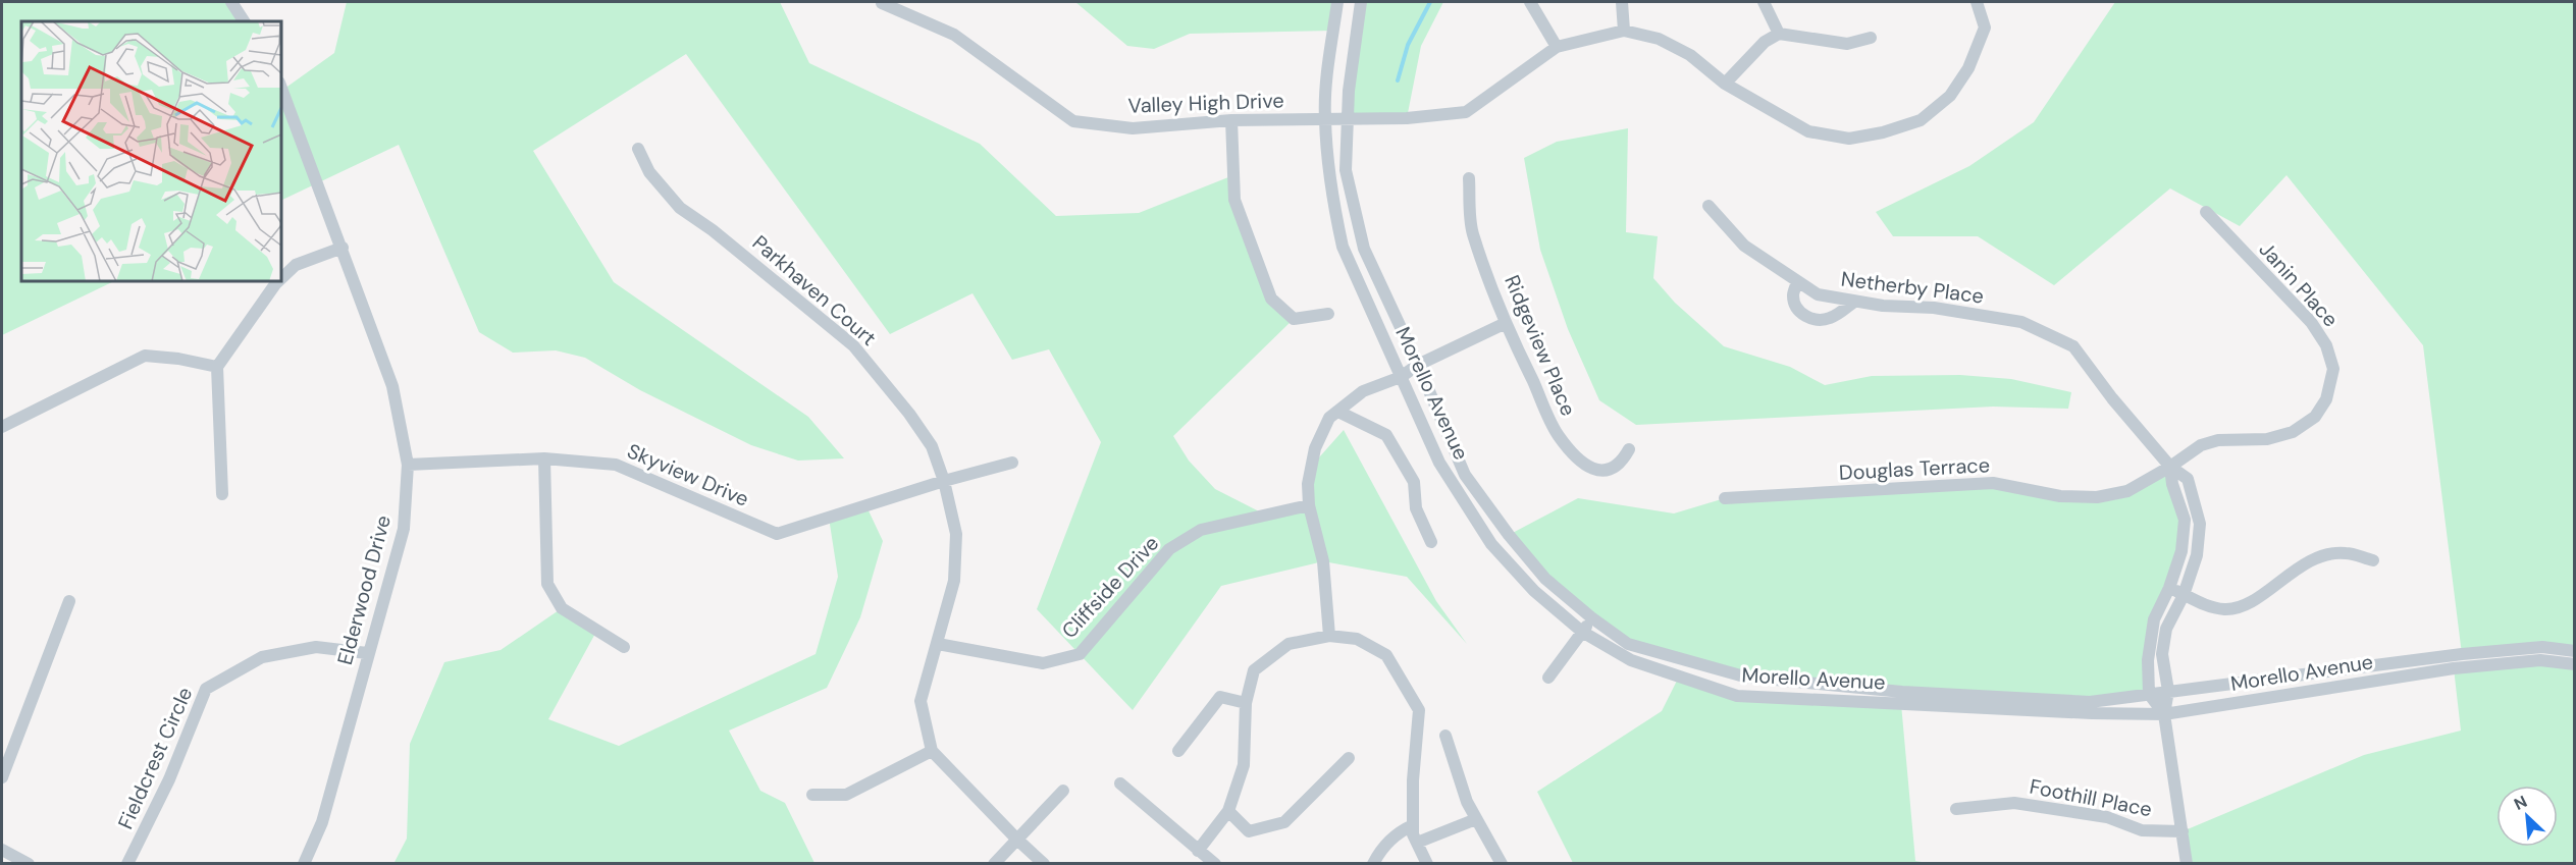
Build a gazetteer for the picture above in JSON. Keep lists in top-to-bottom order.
{
  "streets": {
    "street": [
      "Valley High Drive",
      "Janin Place",
      "Netherby Place",
      "Parkhaven Court",
      "Ridgeview Place",
      "Morello Avenue",
      "Douglas Terrace",
      "Skyview Drive",
      "Cliffside Drive",
      "Elderwood Drive",
      "Fieldcrest Circle",
      "Foothill Place"
    ]
  },
  "crossings": [
    ["Valley High Drive", "Morello Avenue"],
    ["Janin Place", "Netherby Place"],
    ["Janin Place", "Douglas Terrace"],
    ["Netherby Place", "Morello Avenue"],
    ["Netherby Place", "Douglas Terrace"],
    ["Parkhaven Court", "Skyview Drive"],
    ["Parkhaven Court", "Cliffside Drive"],
    ["Skyview Drive", "Elderwood Drive"],
    ["Elderwood Drive", "Fieldcrest Circle"]
  ],
  "north": "top left"
}
